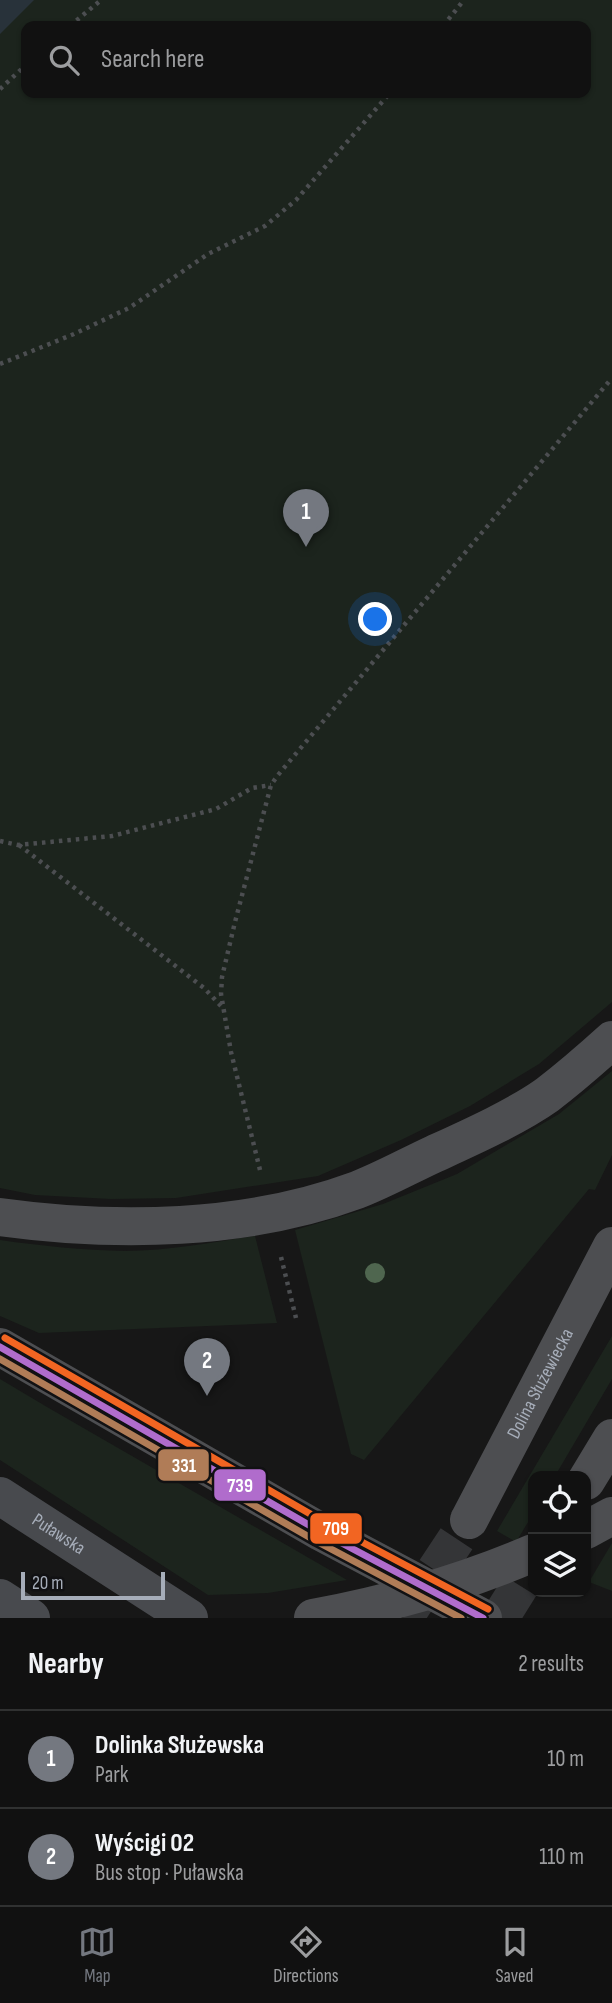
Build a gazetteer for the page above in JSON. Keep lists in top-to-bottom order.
{
  "streets": {
    "main road": ["Dolina Służewiecka", "Puławska"]
  },
  "lines": ["transit line 709", "transit line 739", "transit line 331"],
  "scale_bar": "20 m",
  "page": {
    "search": "Search here",
    "pins": ["1", "2"],
    "scale": "20 m",
    "heading": ["Nearby", "2 results"],
    "list": [
      {
        "mark": "1",
        "name": "Dolinka Służewska",
        "note": "Park",
        "value": "10 m"
      },
      {
        "mark": "2",
        "name": "Wyścigi 02",
        "note": "Bus stop · Puławska",
        "value": "110 m"
      }
    ],
    "nav": ["Map", "Directions", "Saved"]
  }
}
